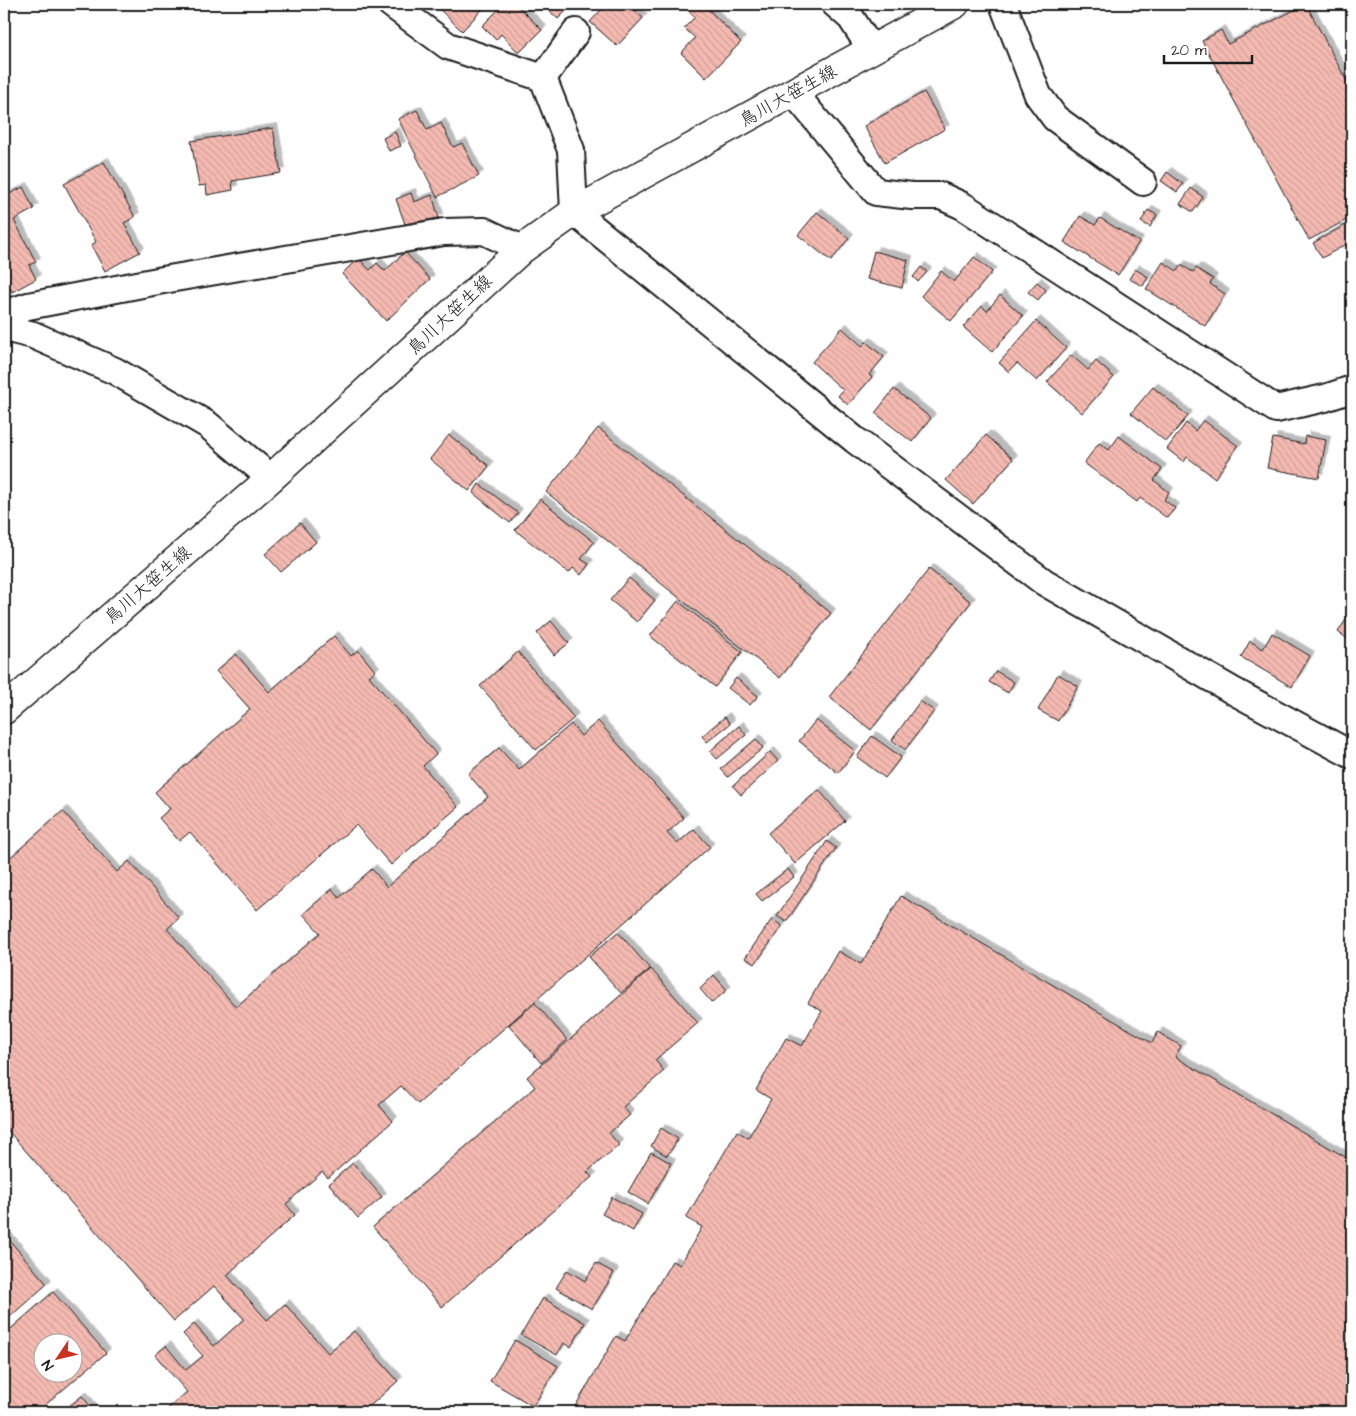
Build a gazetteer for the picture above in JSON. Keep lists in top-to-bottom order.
{
  "streets": {
    "street": ["鳥川大笹生線"]
  },
  "scale_bar": "20 m",
  "north": "bottom left"
}
